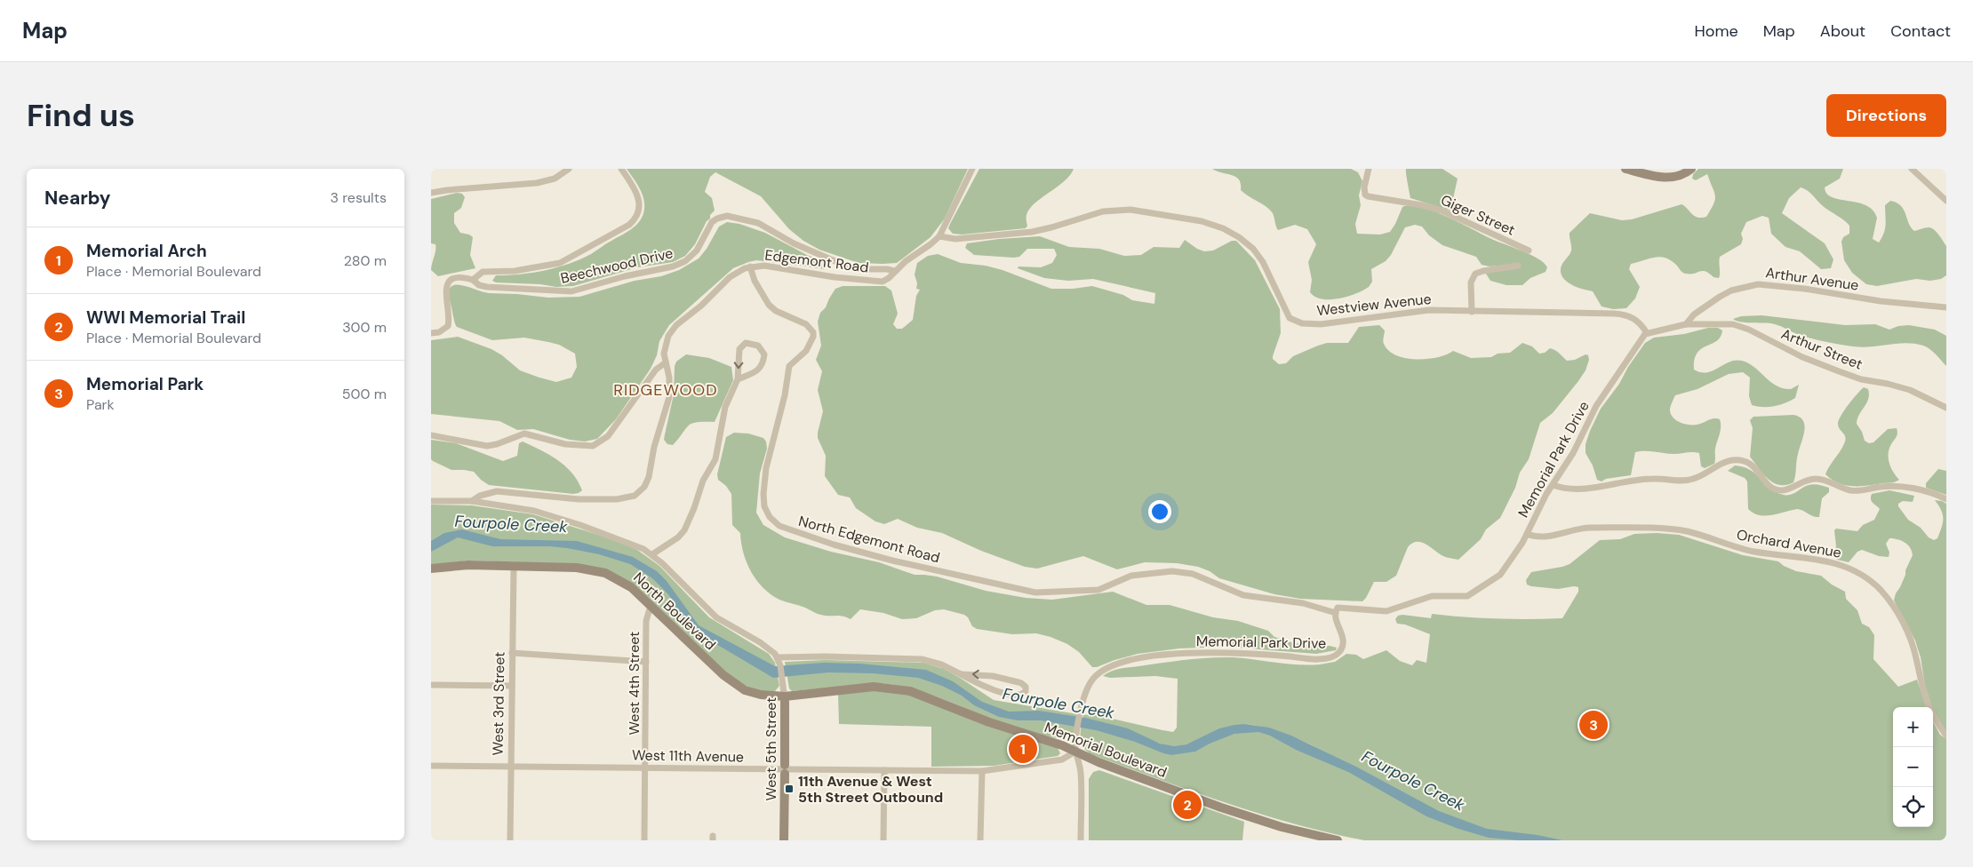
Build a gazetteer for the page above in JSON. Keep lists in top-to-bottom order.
{
  "streets": {
    "street": [
      "Giger Street",
      "Edgemont Road",
      "Beechwood Drive",
      "Arthur Avenue",
      "Westview Avenue",
      "Arthur Street",
      "Memorial Park Drive",
      "North Edgemont Road",
      "Orchard Avenue",
      "North Boulevard",
      "West 4th Street",
      "West 3rd Street",
      "West 5th Street",
      "Memorial Boulevard",
      "West 11th Avenue"
    ]
  },
  "crossings": [
    ["Edgemont Road", "Beechwood Drive"],
    ["Edgemont Road", "Westview Avenue"],
    ["Edgemont Road", "North Edgemont Road"],
    ["Arthur Avenue", "Arthur Street"],
    ["Westview Avenue", "Memorial Park Drive"],
    ["Memorial Park Drive", "North Edgemont Road"],
    ["Memorial Park Drive", "Orchard Avenue"],
    ["Memorial Park Drive", "Memorial Boulevard"],
    ["Memorial Park Drive", "West 11th Avenue"],
    ["North Boulevard", "West 4th Street"],
    ["North Boulevard", "West 3rd Street"],
    ["North Boulevard", "West 5th Street"],
    ["North Boulevard", "Memorial Boulevard"],
    ["West 4th Street", "West 11th Avenue"],
    ["West 3rd Street", "West 11th Avenue"],
    ["West 5th Street", "Memorial Boulevard"],
    ["West 5th Street", "West 11th Avenue"],
    ["Memorial Boulevard", "West 11th Avenue"]
  ],
  "districts": ["RIDGEWOOD"],
  "water": ["Fourpole Creek"],
  "places": {
    "transit": ["11th Avenue & West 5th Street Outbound"]
  },
  "page": {
    "header": "Map",
    "nav": [
      "Home",
      "Map",
      "About",
      "Contact"
    ],
    "buttons": "Directions",
    "title": "Find us",
    "heading": ["Nearby", "3 results"],
    "list": [
      {
        "mark": "1",
        "name": "Memorial Arch",
        "note": "Place · Memorial Boulevard",
        "value": "280 m"
      },
      {
        "mark": "2",
        "name": "WWI Memorial Trail",
        "note": "Place · Memorial Boulevard",
        "value": "300 m"
      },
      {
        "mark": "3",
        "name": "Memorial Park",
        "note": "Park",
        "value": "500 m"
      }
    ],
    "map_buttons": ["+", "−"],
    "pins": ["3", "1", "2"]
  }
}
